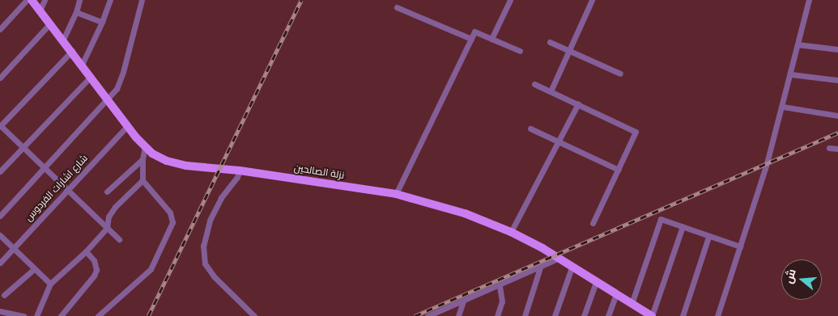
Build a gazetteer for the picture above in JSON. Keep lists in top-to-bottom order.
{
  "streets": {
    "main road": ["نزلة الصالحين"],
    "street": ["شارع اشارات الفردوس"]
  },
  "crossings": [
    ["نزلة الصالحين", "شارع اشارات الفردوس"]
  ],
  "north": "left"
}
